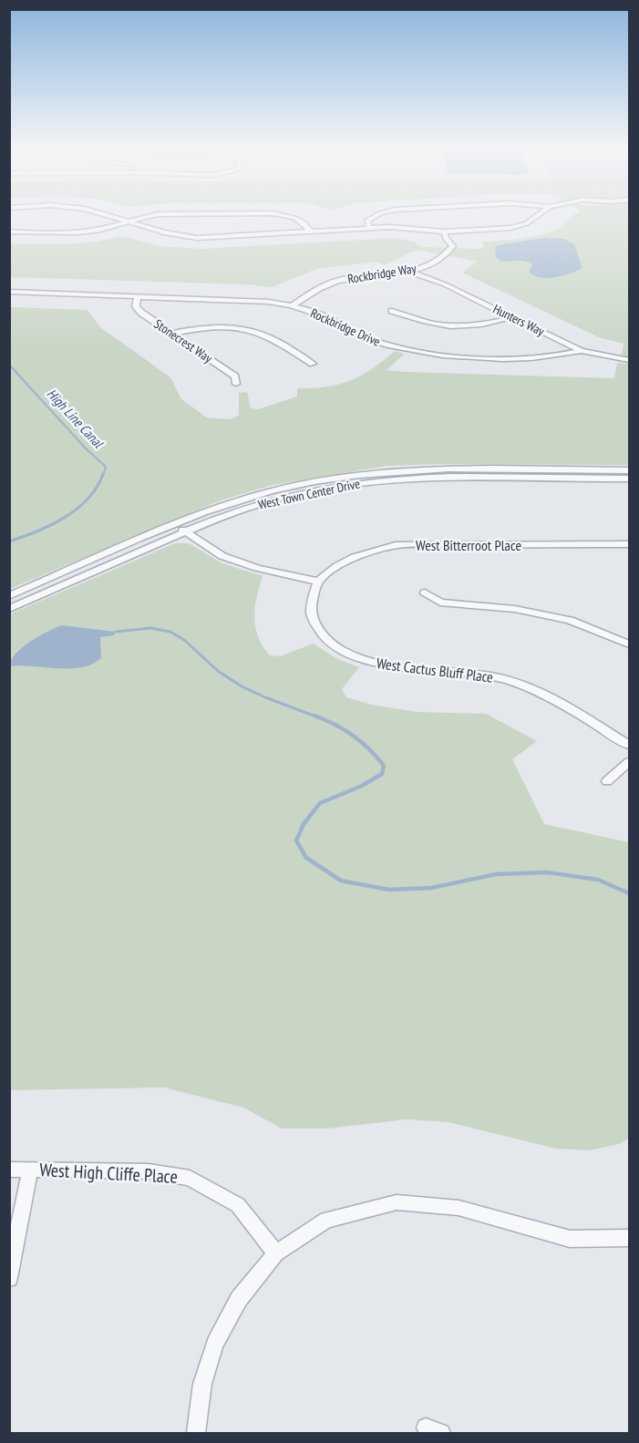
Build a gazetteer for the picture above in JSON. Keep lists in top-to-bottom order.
{
  "streets": {
    "street": [
      "Rockbridge Way",
      "Hunters Way",
      "Rockbridge Drive",
      "Stonecrest Way",
      "West Town Center Drive",
      "West Bitterroot Place",
      "West Cactus Bluff Place",
      "West High Cliffe Place"
    ]
  },
  "crossings": [
    ["Rockbridge Way", "Hunters Way"],
    ["Rockbridge Way", "Rockbridge Drive"],
    ["Hunters Way", "Rockbridge Drive"],
    ["Rockbridge Drive", "Stonecrest Way"],
    ["West Bitterroot Place", "West Cactus Bluff Place"]
  ],
  "water": ["High Line Canal"]
}
